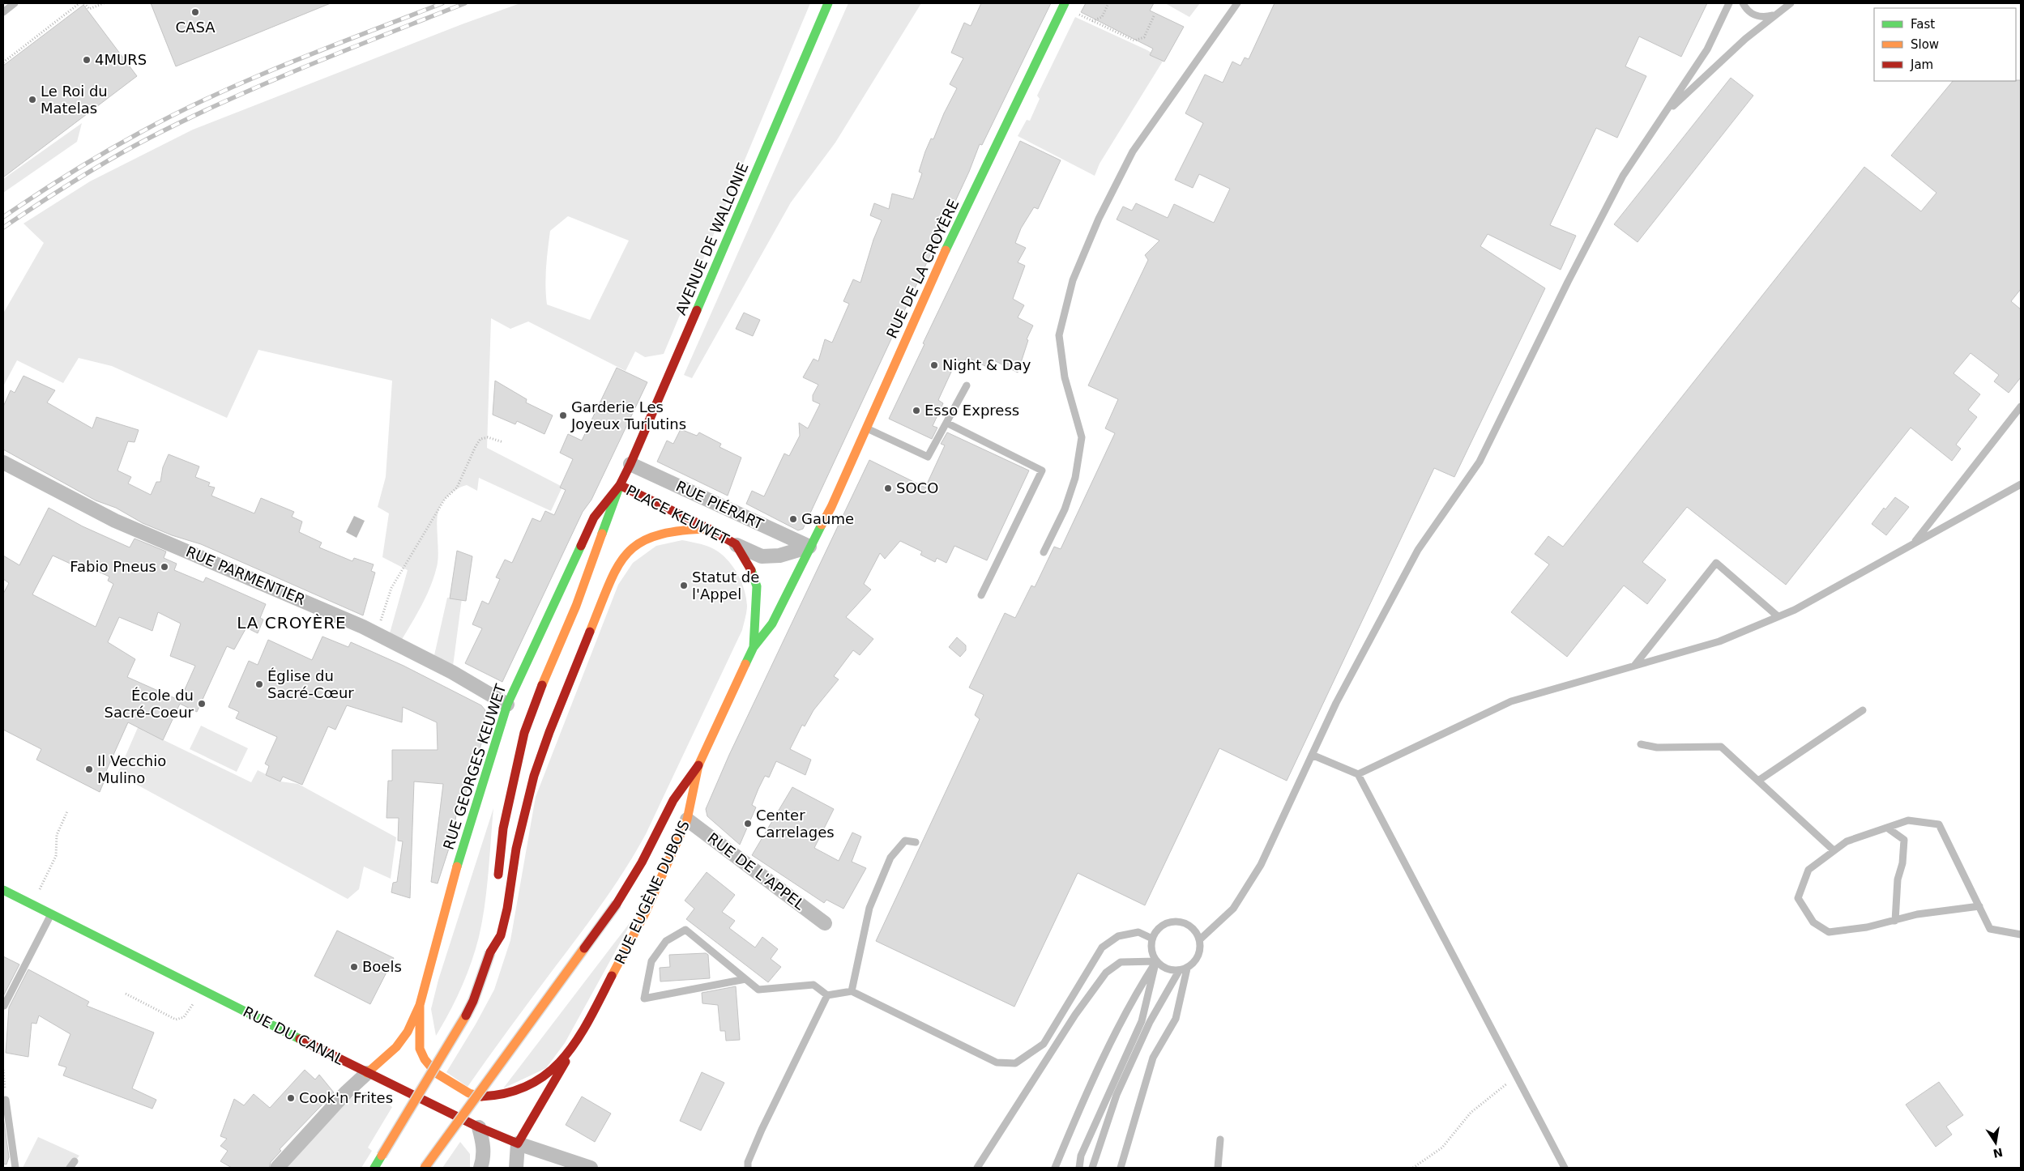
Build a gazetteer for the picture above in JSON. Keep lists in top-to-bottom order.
{
  "streets": {
    "main road": [
      "AVENUE DE WALLONIE",
      "RUE DE LA CROYÈRE",
      "PLACE KEUWET",
      "RUE GEORGES KEUWET",
      "RUE EUGÈNE DUBOIS",
      "RUE DU CANAL"
    ],
    "street": ["RUE PIÉRART", "RUE PARMENTIER", "RUE DE L'APPEL"]
  },
  "crossings": [
    ["AVENUE DE WALLONIE", "RUE PIÉRART"],
    ["AVENUE DE WALLONIE", "PLACE KEUWET"],
    ["AVENUE DE WALLONIE", "RUE GEORGES KEUWET"],
    ["RUE DE LA CROYÈRE", "RUE PIÉRART"],
    ["RUE DE LA CROYÈRE", "PLACE KEUWET"],
    ["RUE DE LA CROYÈRE", "RUE EUGÈNE DUBOIS"],
    ["RUE PIÉRART", "PLACE KEUWET"],
    ["RUE PIÉRART", "RUE EUGÈNE DUBOIS"],
    ["PLACE KEUWET", "RUE GEORGES KEUWET"],
    ["PLACE KEUWET", "RUE EUGÈNE DUBOIS"],
    ["RUE PARMENTIER", "RUE GEORGES KEUWET"],
    ["RUE DE L'APPEL", "RUE EUGÈNE DUBOIS"],
    ["RUE EUGÈNE DUBOIS", "RUE DU CANAL"]
  ],
  "districts": ["LA CROYÈRE"],
  "places": [
    "CASA",
    "4MURS",
    "Le Roi du Matelas",
    "Night & Day",
    "Esso Express",
    "Garderie Les Joyeux Turlutins",
    "SOCO",
    "Gaume",
    "Fabio Pneus",
    "Statut de l'Appel",
    "Église du Sacré-Cœur",
    "École du Sacré-Coeur",
    "Il Vecchio Mulino",
    "Center Carrelages",
    "Boels",
    "Cook'n Frites"
  ],
  "legend": ["Fast", "Slow", "Jam"],
  "north": "bottom"
}
